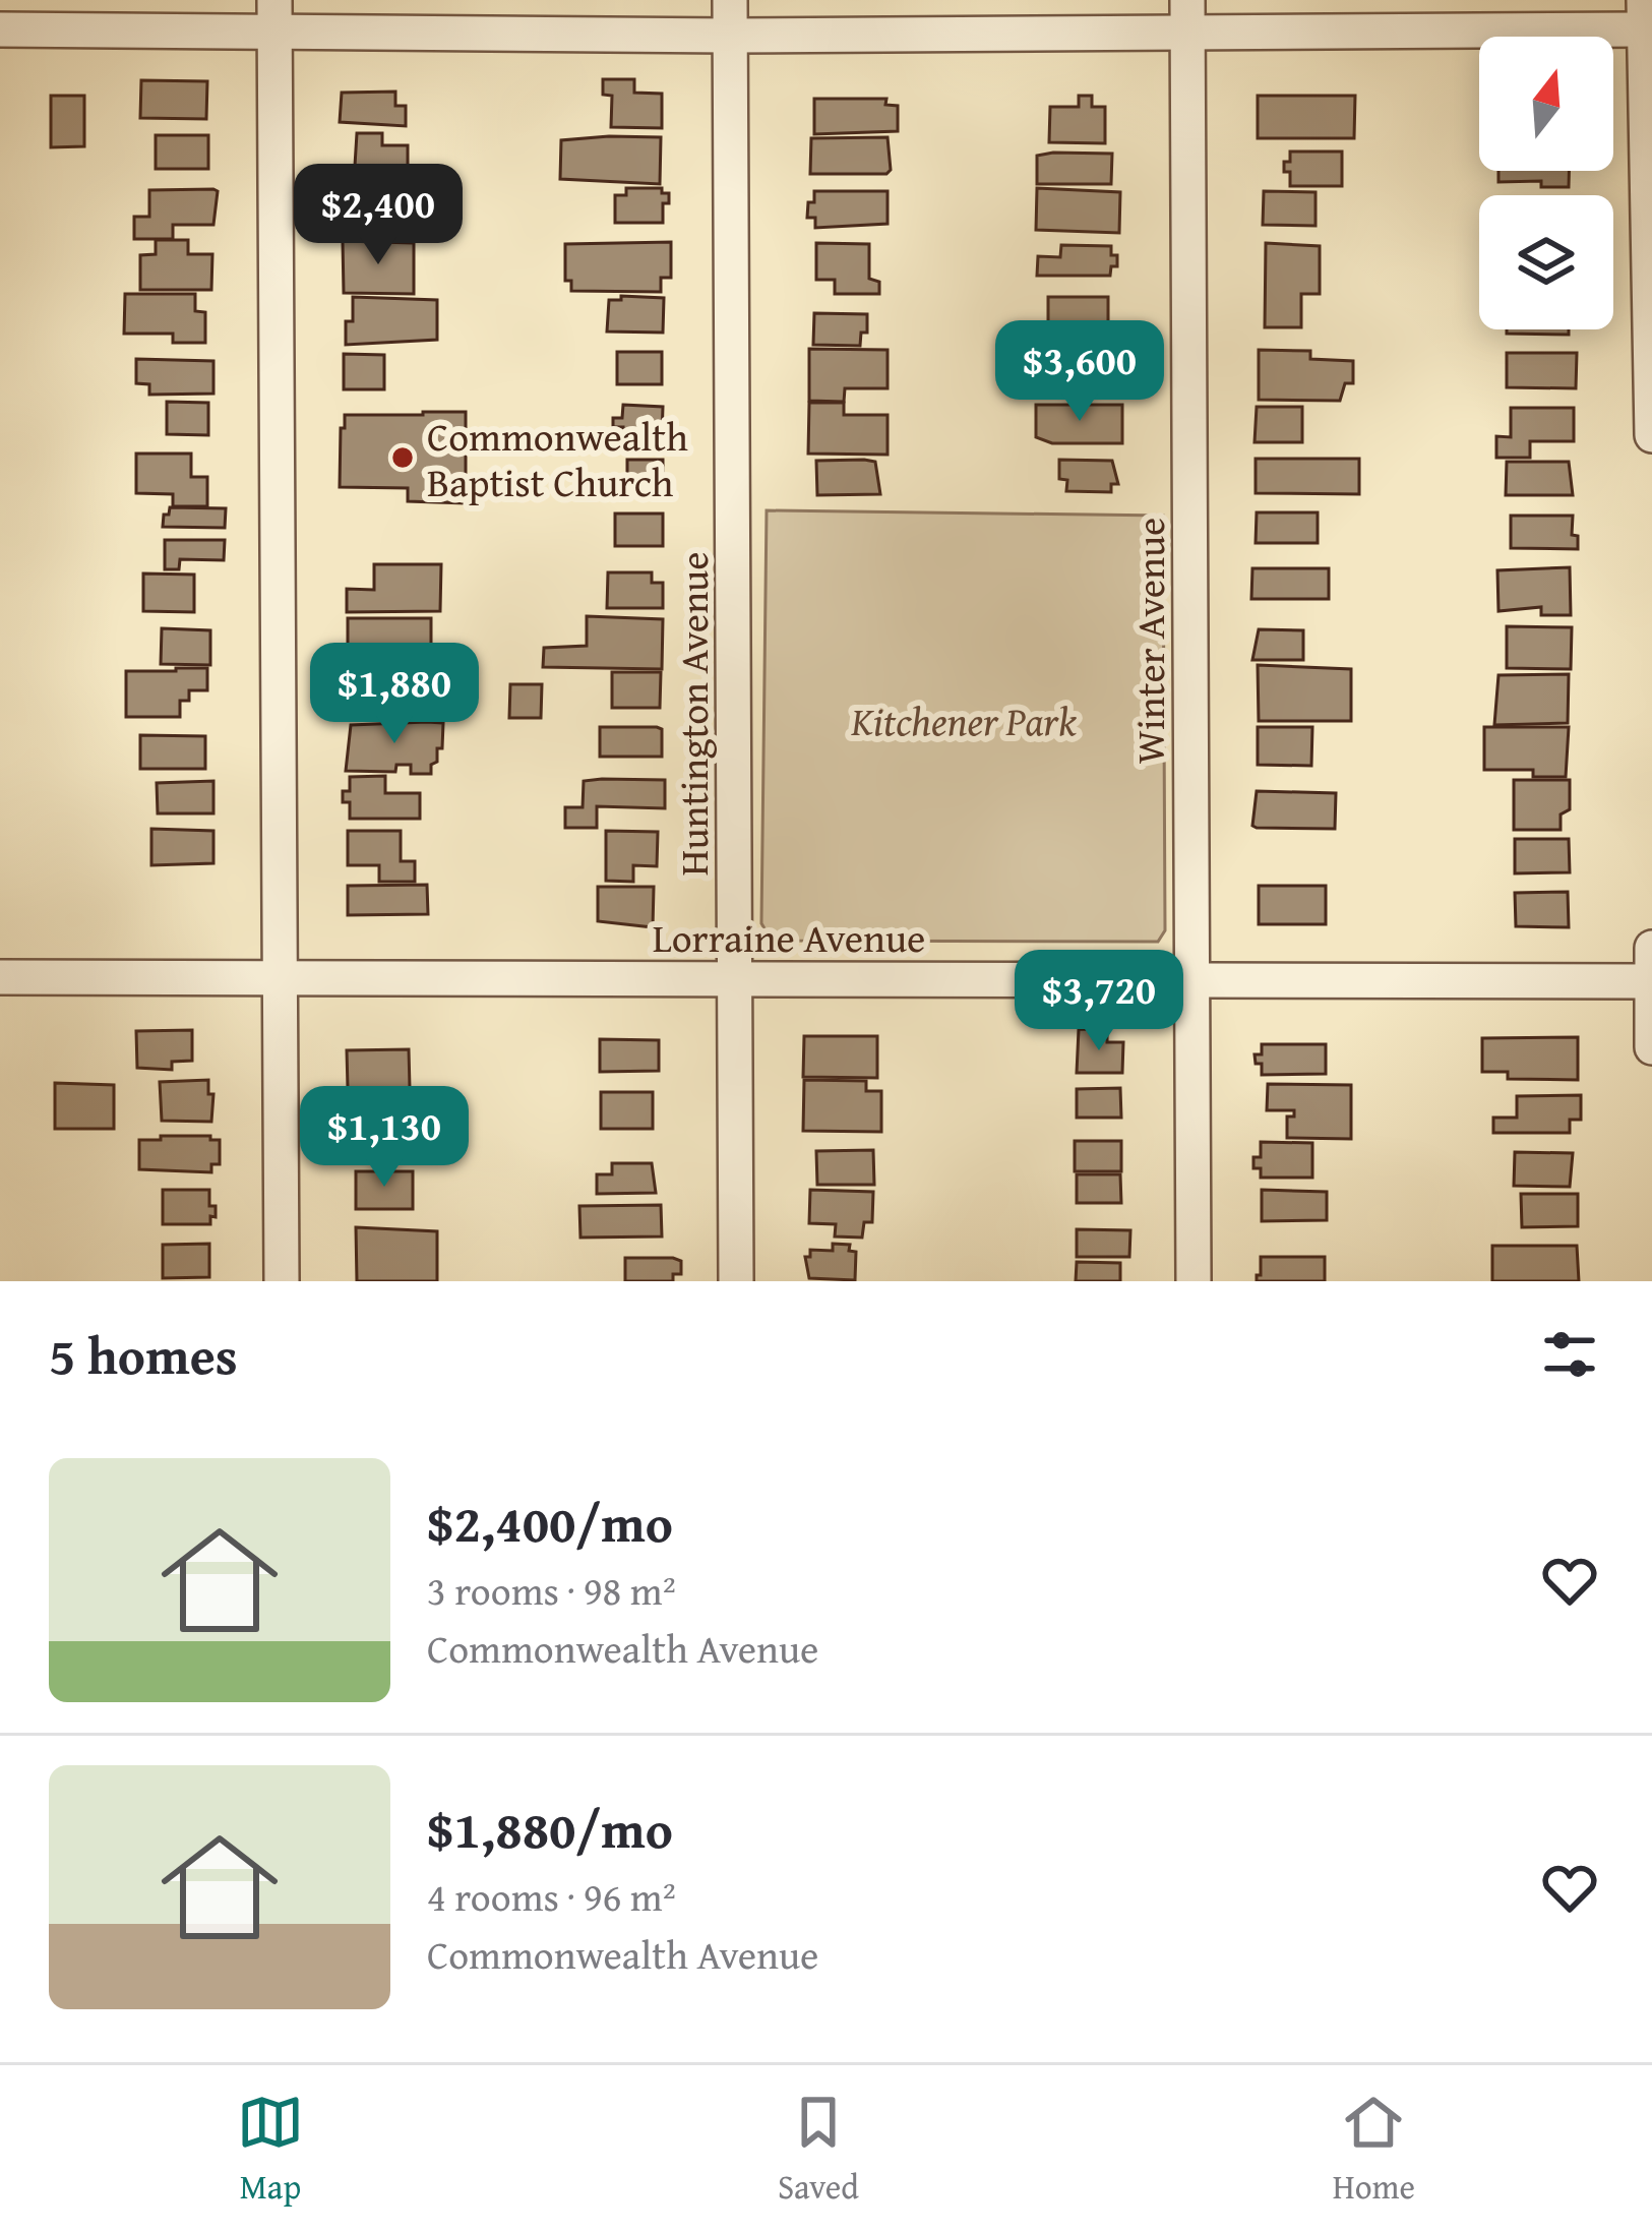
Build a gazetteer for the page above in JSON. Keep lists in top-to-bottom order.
{
  "streets": {
    "street": ["Winter Avenue", "Huntington Avenue", "Lorraine Avenue"]
  },
  "crossings": [
    ["Winter Avenue", "Lorraine Avenue"],
    ["Huntington Avenue", "Lorraine Avenue"]
  ],
  "parks": ["Kitchener Park"],
  "places": ["Commonwealth Baptist Church"],
  "north": "top",
  "page": {
    "price": [
      "$2,400",
      "$3,600",
      "$1,880",
      "$3,720",
      "$1,130"
    ],
    "heading": "5 homes",
    "list": [
      {
        "name": "$2,400/mo",
        "note": "3 rooms · 98 m² · Commonwealth Avenue"
      },
      {
        "name": "$1,880/mo",
        "note": "4 rooms · 96 m² · Commonwealth Avenue"
      }
    ],
    "tabs": ["Map", "Saved", "Home"]
  }
}
